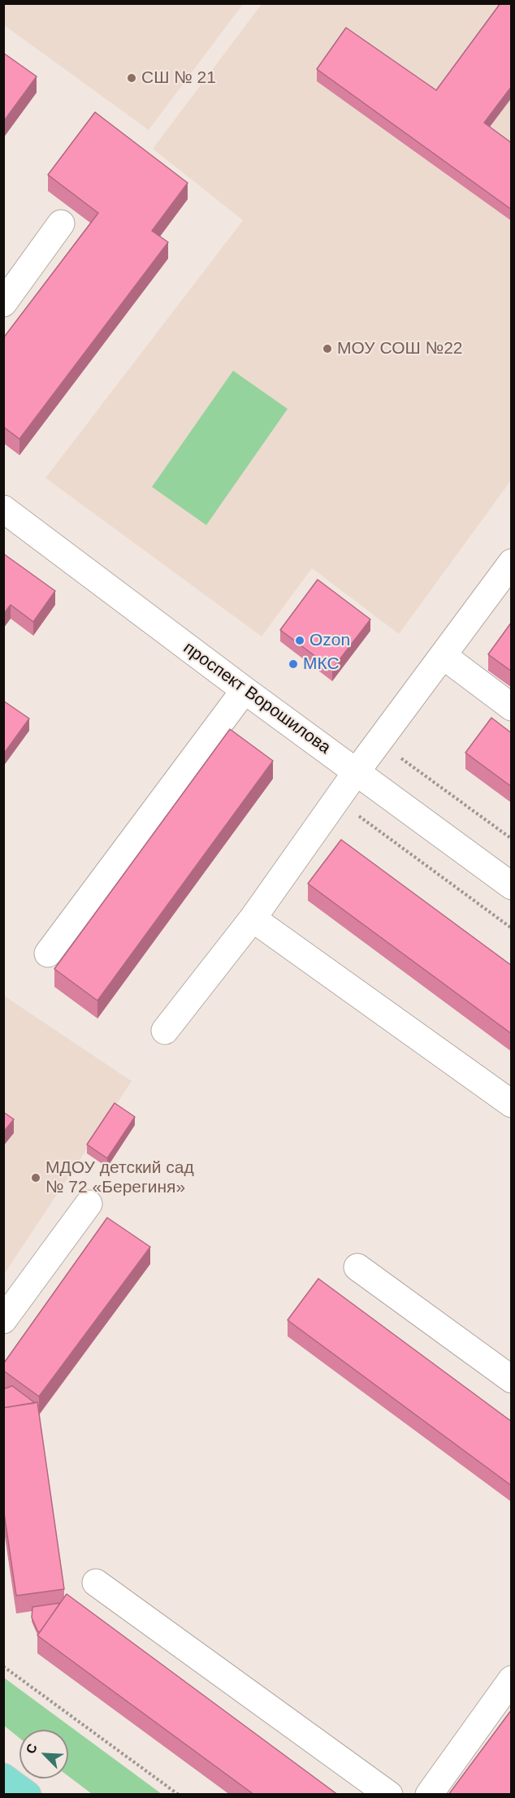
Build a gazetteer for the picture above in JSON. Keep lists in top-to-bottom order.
{
  "streets": {
    "street": ["проспект Ворошилова"]
  },
  "places": [
    "СШ № 21",
    "МОУ СОШ №22",
    "Ozon",
    "МКС",
    "МДОУ детский сад № 72 «Берегиня»"
  ],
  "north": "top left"
}
